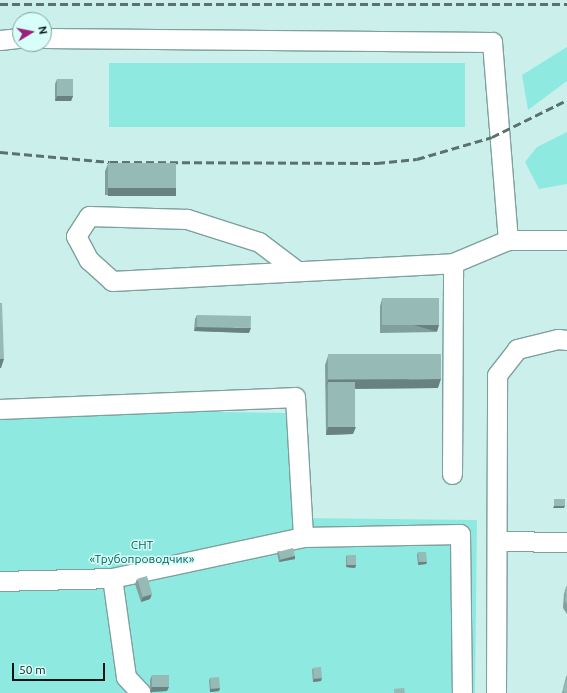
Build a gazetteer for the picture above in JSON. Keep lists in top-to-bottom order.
{
  "parks": ["СНТ «Трубопроводчик»"],
  "scale_bar": "50 m",
  "north": "right"
}
